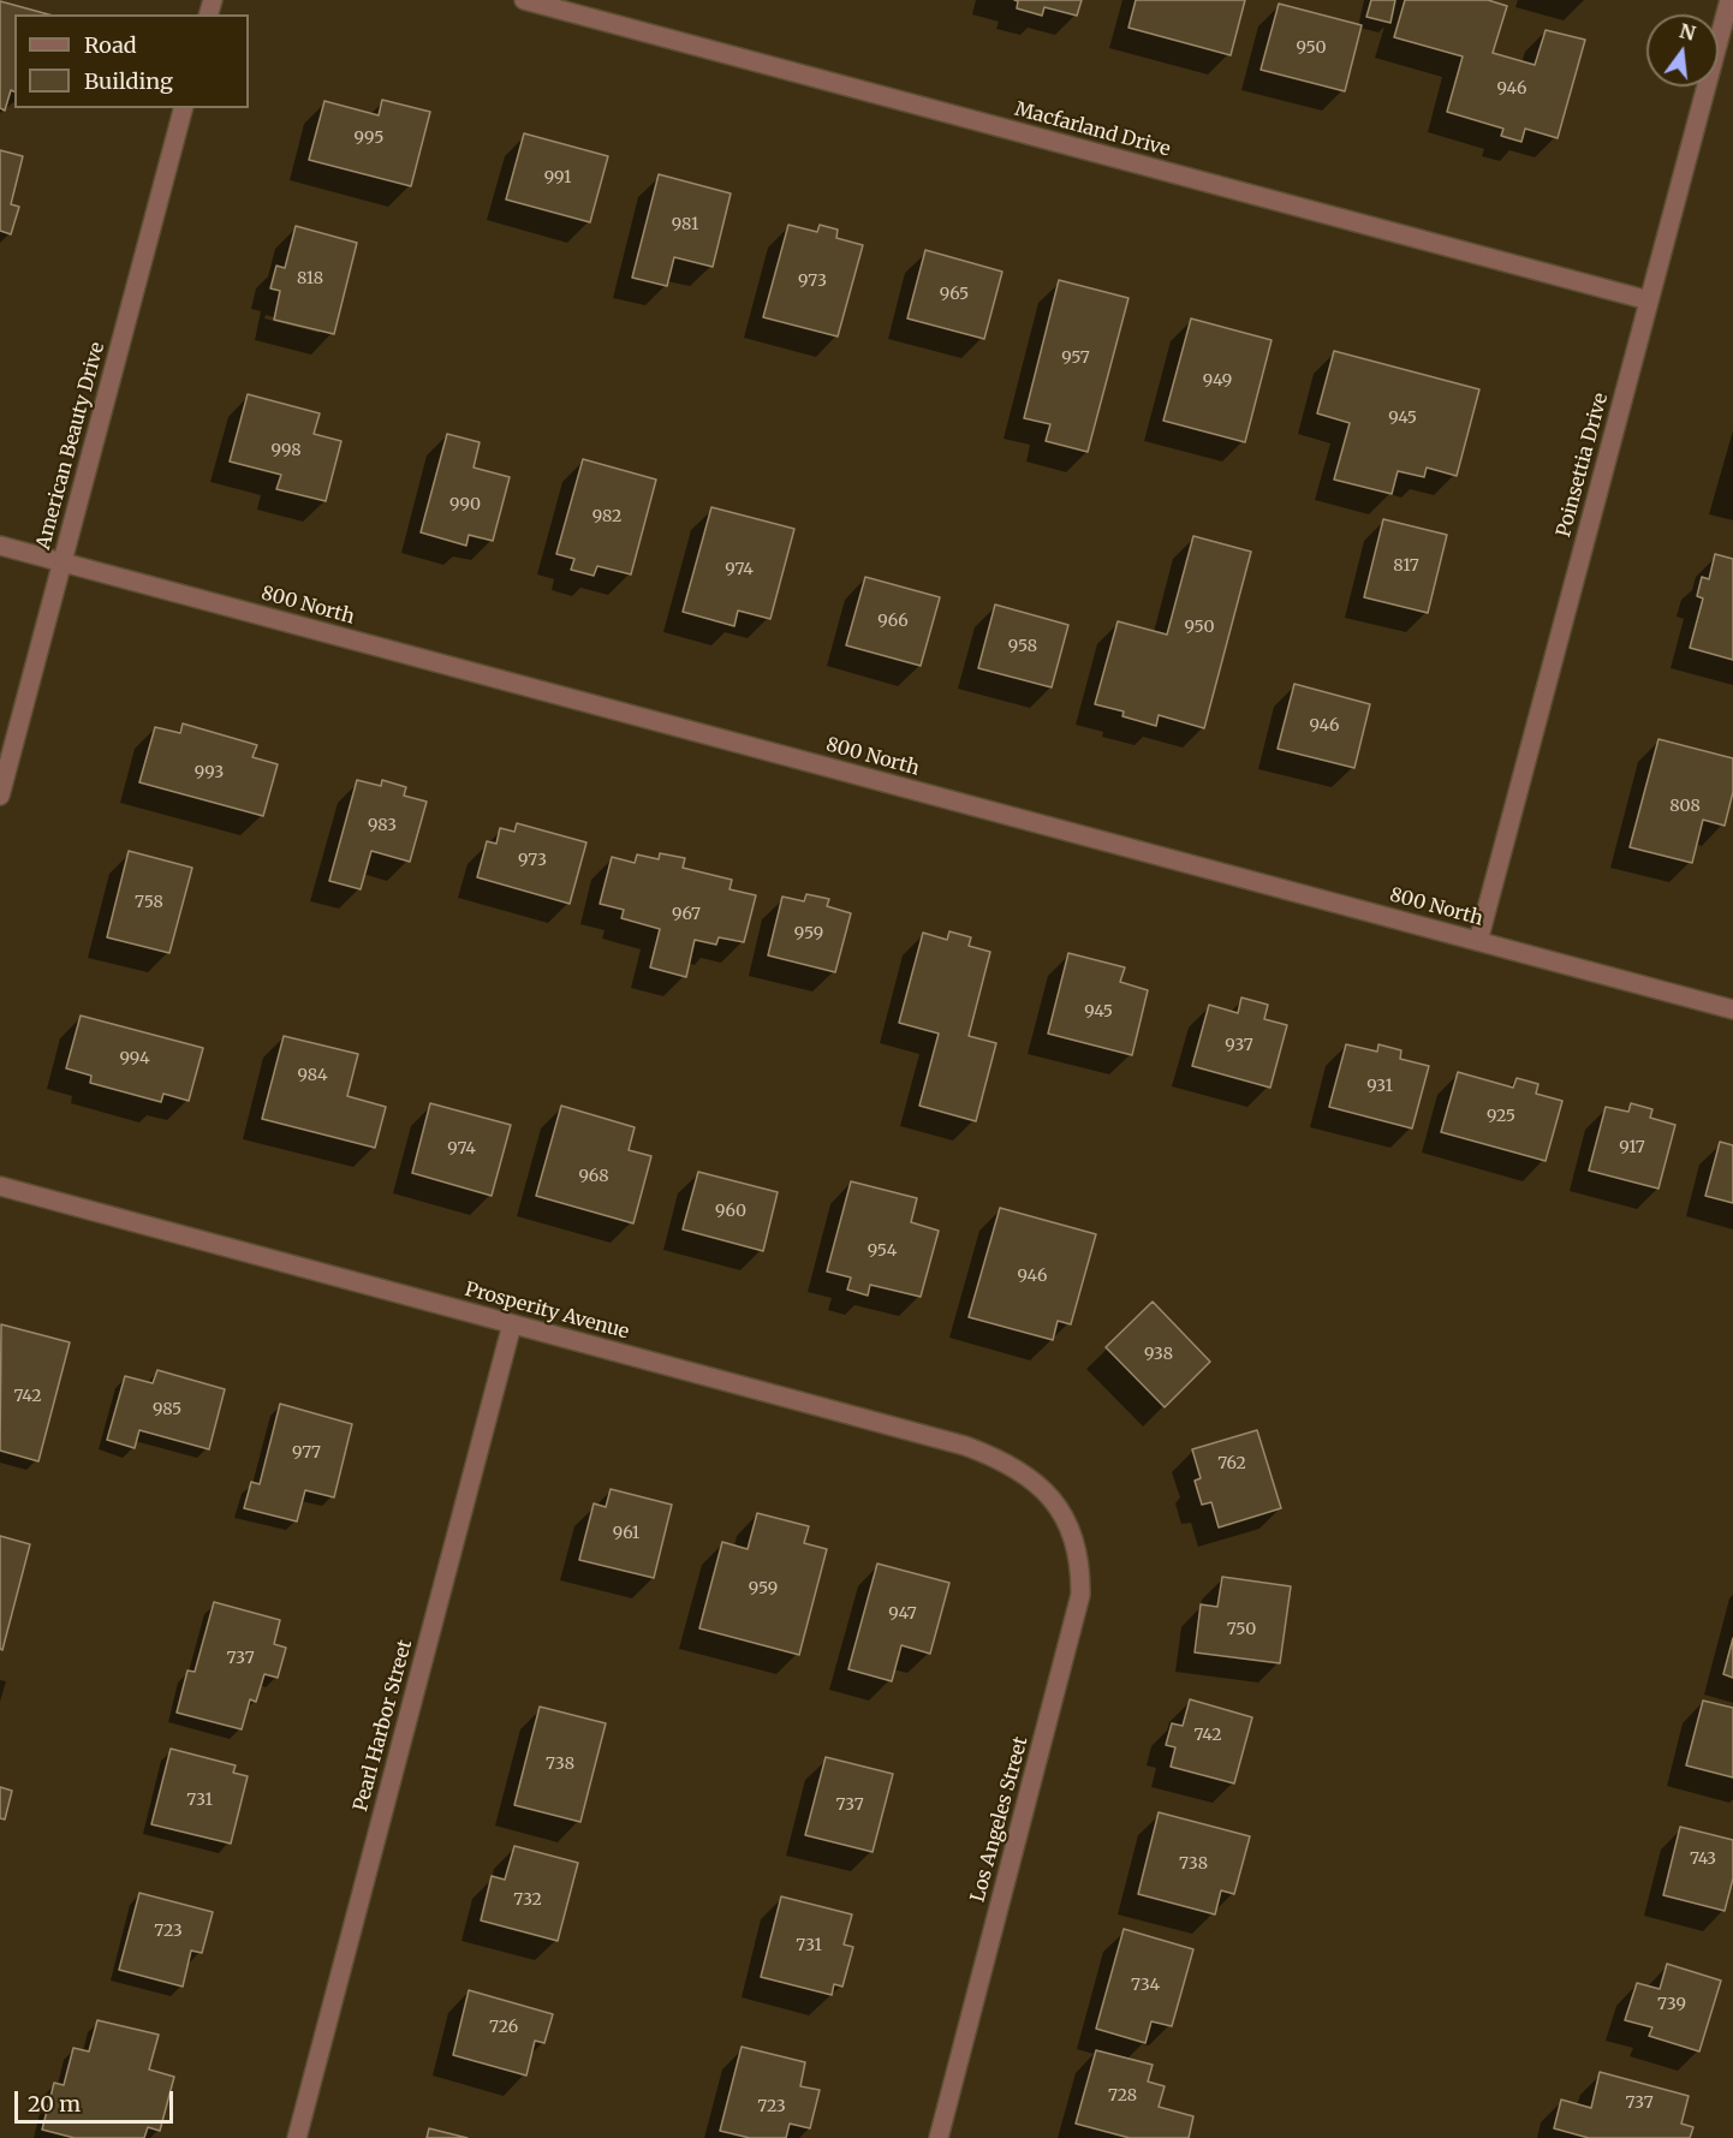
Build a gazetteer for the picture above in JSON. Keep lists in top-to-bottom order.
{
  "streets": {
    "street": [
      "Macfarland Drive",
      "American Beauty Drive",
      "Poinsettia Drive",
      "800 North",
      "Prosperity Avenue",
      "Pearl Harbor Street",
      "Los Angeles Street"
    ]
  },
  "crossings": [
    ["Macfarland Drive", "Poinsettia Drive"],
    ["American Beauty Drive", "800 North"],
    ["Poinsettia Drive", "800 North"],
    ["Prosperity Avenue", "Pearl Harbor Street"],
    ["Prosperity Avenue", "Los Angeles Street"]
  ],
  "house_numbers": [
    "950",
    "946",
    "995",
    "991",
    "981",
    "818",
    "973",
    "965",
    "957",
    "949",
    "945",
    "998",
    "990",
    "982",
    "817",
    "974",
    "966",
    "950",
    "958",
    "946",
    "993",
    "808",
    "983",
    "973",
    "758",
    "967",
    "959",
    "945",
    "937",
    "994",
    "984",
    "931",
    "925",
    "917",
    "974",
    "968",
    "960",
    "954",
    "946",
    "938",
    "742",
    "985",
    "977",
    "762",
    "961",
    "959",
    "947",
    "750",
    "737",
    "742",
    "738",
    "731",
    "737",
    "743",
    "738",
    "732",
    "723",
    "731",
    "734",
    "739",
    "726",
    "728",
    "737",
    "723"
  ],
  "legend": ["Road", "Building"],
  "scale_bar": "20 m",
  "north": "top"
}
